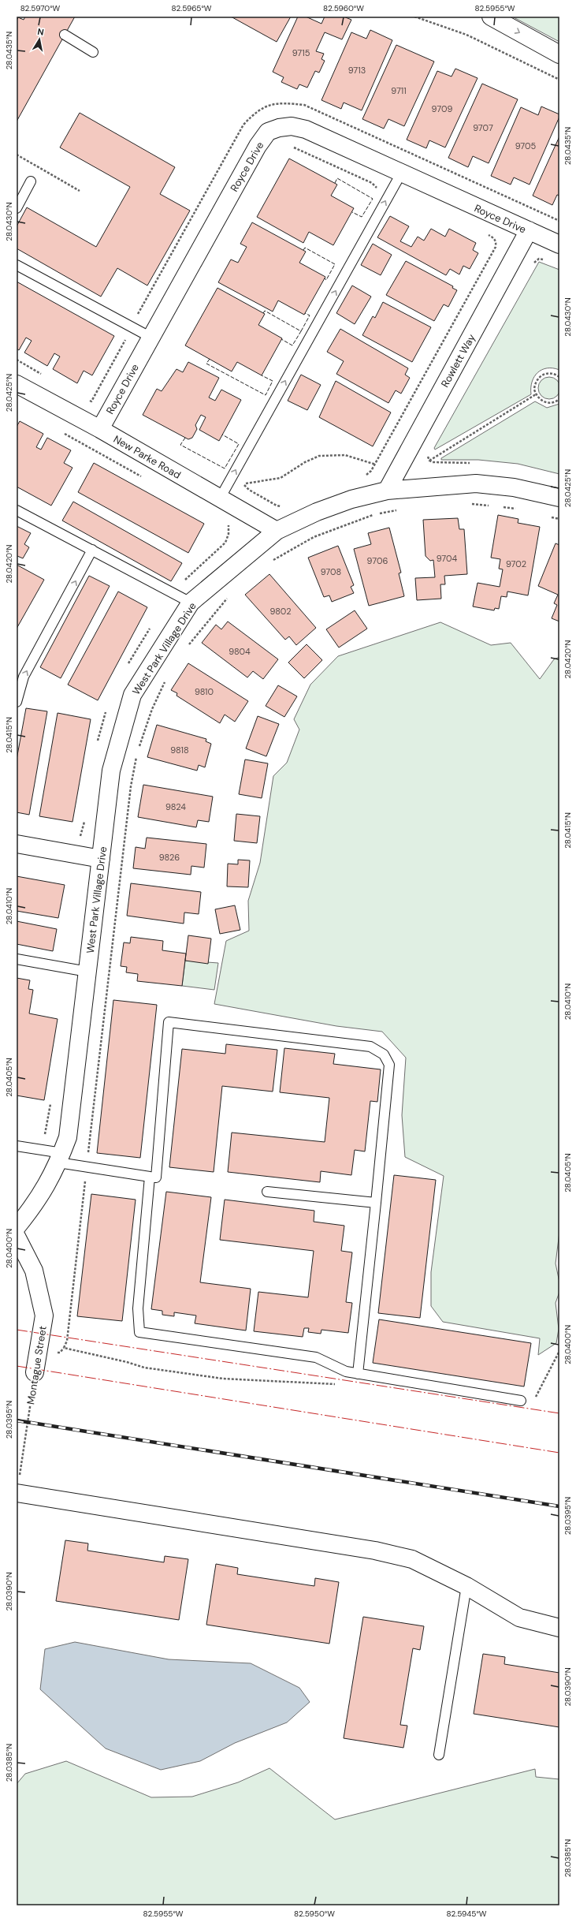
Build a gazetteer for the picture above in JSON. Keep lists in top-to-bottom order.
{
  "streets": {
    "street": [
      "Royce Drive",
      "Rowlett Way",
      "New Parke Road",
      "West Park Village Drive",
      "Montague Street"
    ]
  },
  "crossings": [
    ["Royce Drive", "Rowlett Way"],
    ["Royce Drive", "New Parke Road"],
    ["Rowlett Way", "West Park Village Drive"],
    ["New Parke Road", "West Park Village Drive"]
  ],
  "house_numbers": [
    "9715",
    "9713",
    "9711",
    "9709",
    "9707",
    "9705",
    "9704",
    "9706",
    "9702",
    "9708",
    "9802",
    "9804",
    "9810",
    "9818",
    "9824",
    "9826"
  ],
  "north": "top",
  "coordinates": [
    "82.5970°W",
    "82.5965°W",
    "82.5960°W",
    "82.5955°W",
    "28.0435°N",
    "28.0430°N",
    "28.0425°N",
    "28.0420°N",
    "28.0415°N",
    "28.0410°N",
    "28.0405°N",
    "28.0400°N",
    "28.0395°N",
    "28.0390°N",
    "28.0385°N",
    "82.5950°W",
    "82.5945°W"
  ]
}
